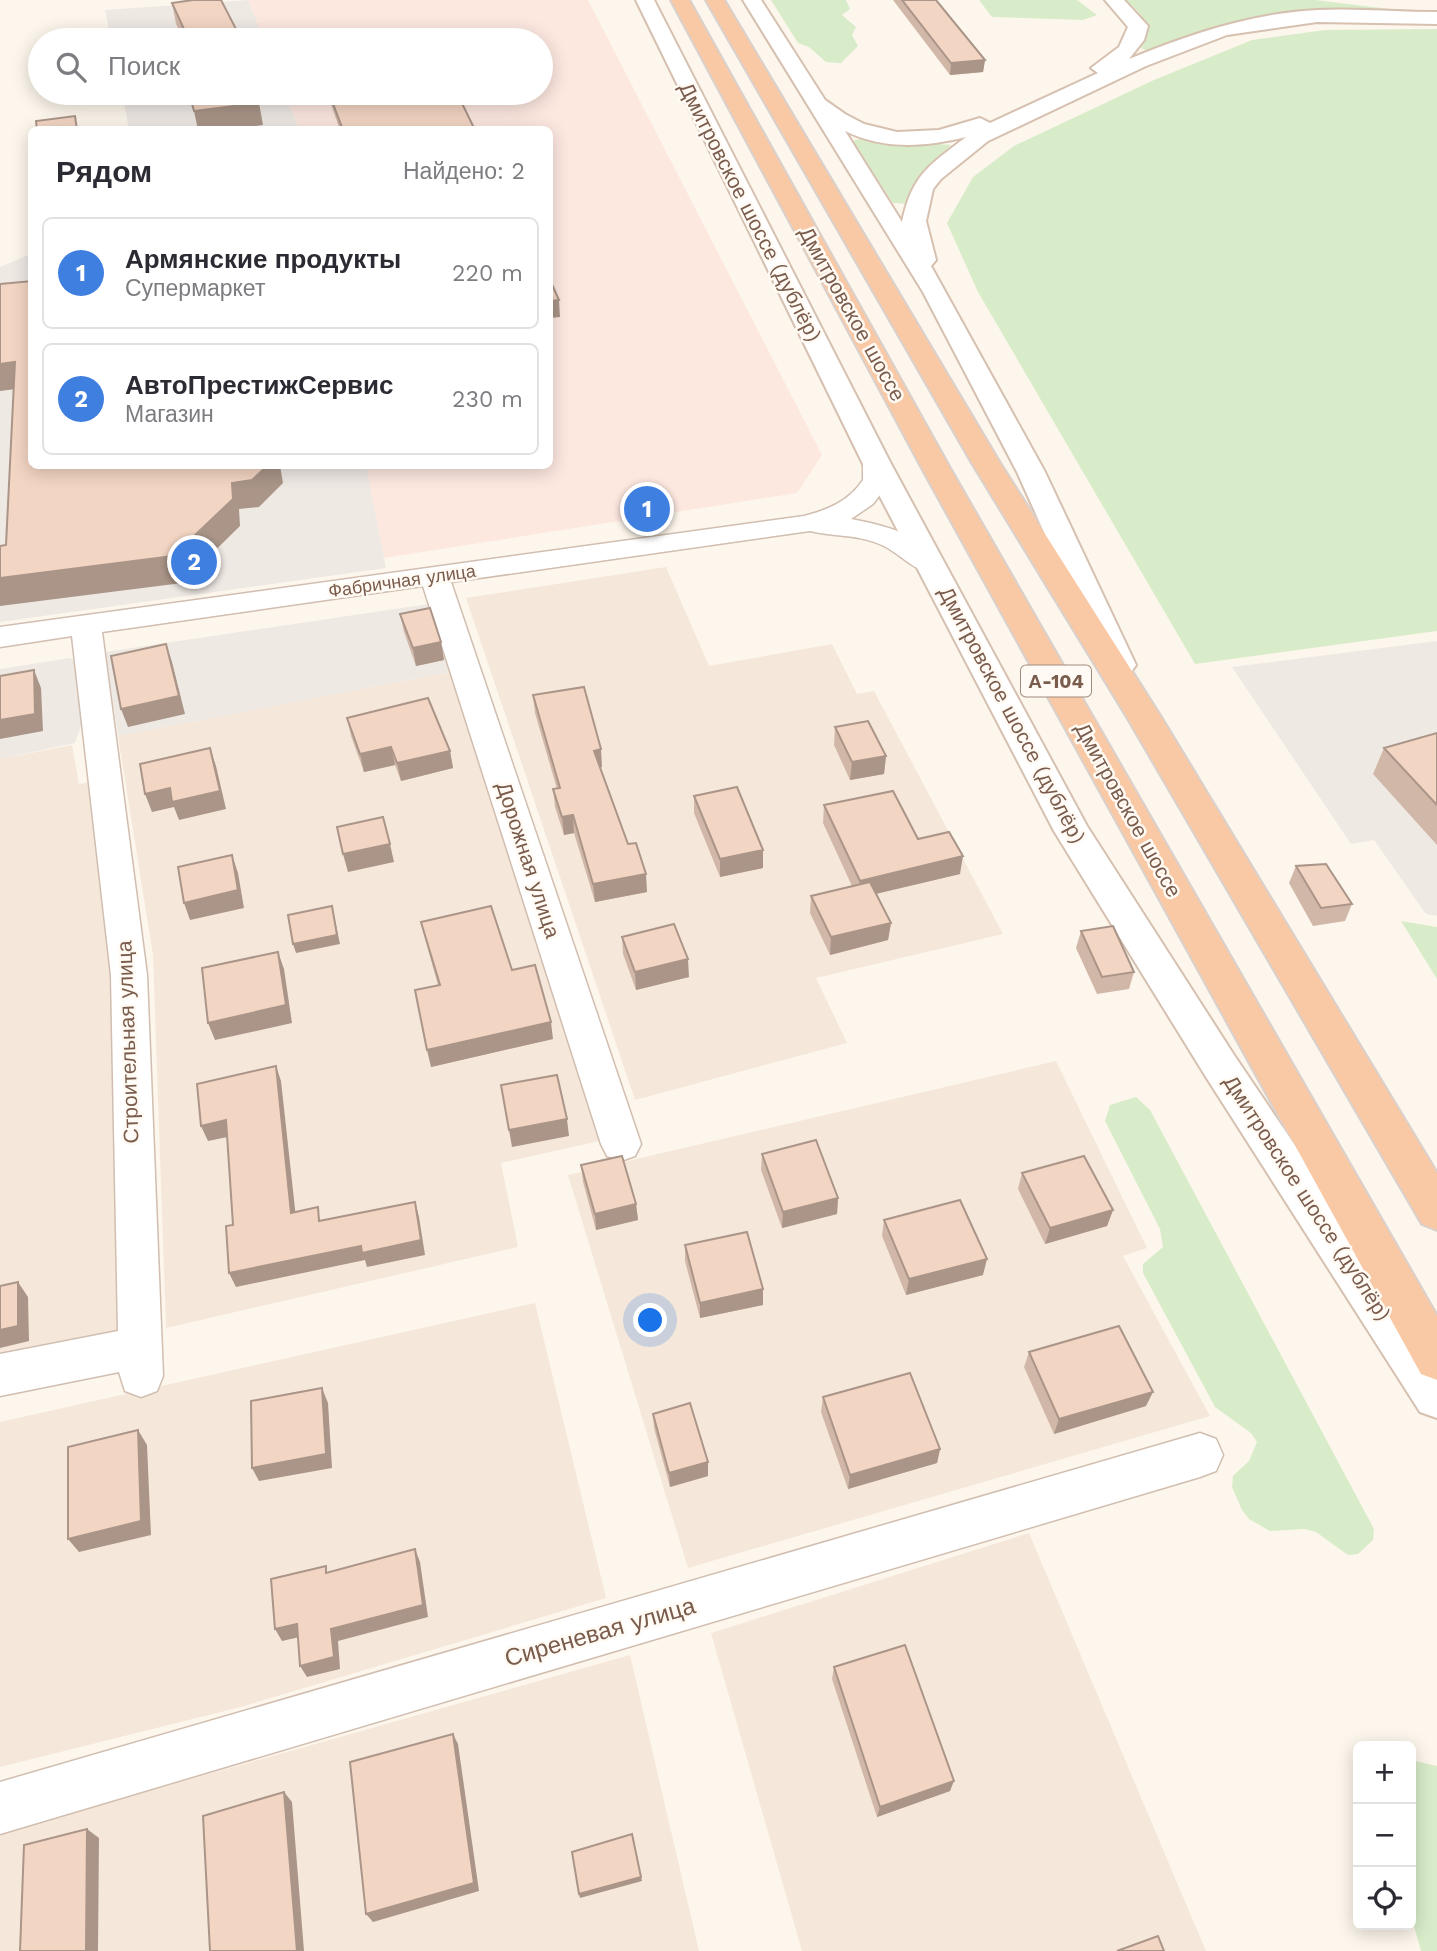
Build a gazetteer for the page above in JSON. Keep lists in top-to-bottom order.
{
  "streets": {
    "highway": ["Дмитровское шоссе", "А-104"],
    "main road": ["Дмитровское шоссе (дублёр)"],
    "street": [
      "Фабричная улица",
      "Дорожная улица",
      "Строительная улица",
      "Сиреневая улица"
    ]
  },
  "crossings": [
    ["Дмитровское шоссе (дублёр)", "Фабричная улица"],
    ["Фабричная улица", "Дорожная улица"],
    ["Фабричная улица", "Строительная улица"]
  ],
  "page": {
    "search": "Поиск",
    "heading": ["Рядом", "Найдено: 2"],
    "list": [
      {
        "mark": "1",
        "name": "Армянские продукты",
        "note": "Супермаркет",
        "value": "220 m"
      },
      {
        "mark": "2",
        "name": "АвтоПрестижСервис",
        "note": "Магазин",
        "value": "230 m"
      }
    ],
    "pins": ["1", "2"],
    "map_buttons": ["+", "−"]
  }
}
